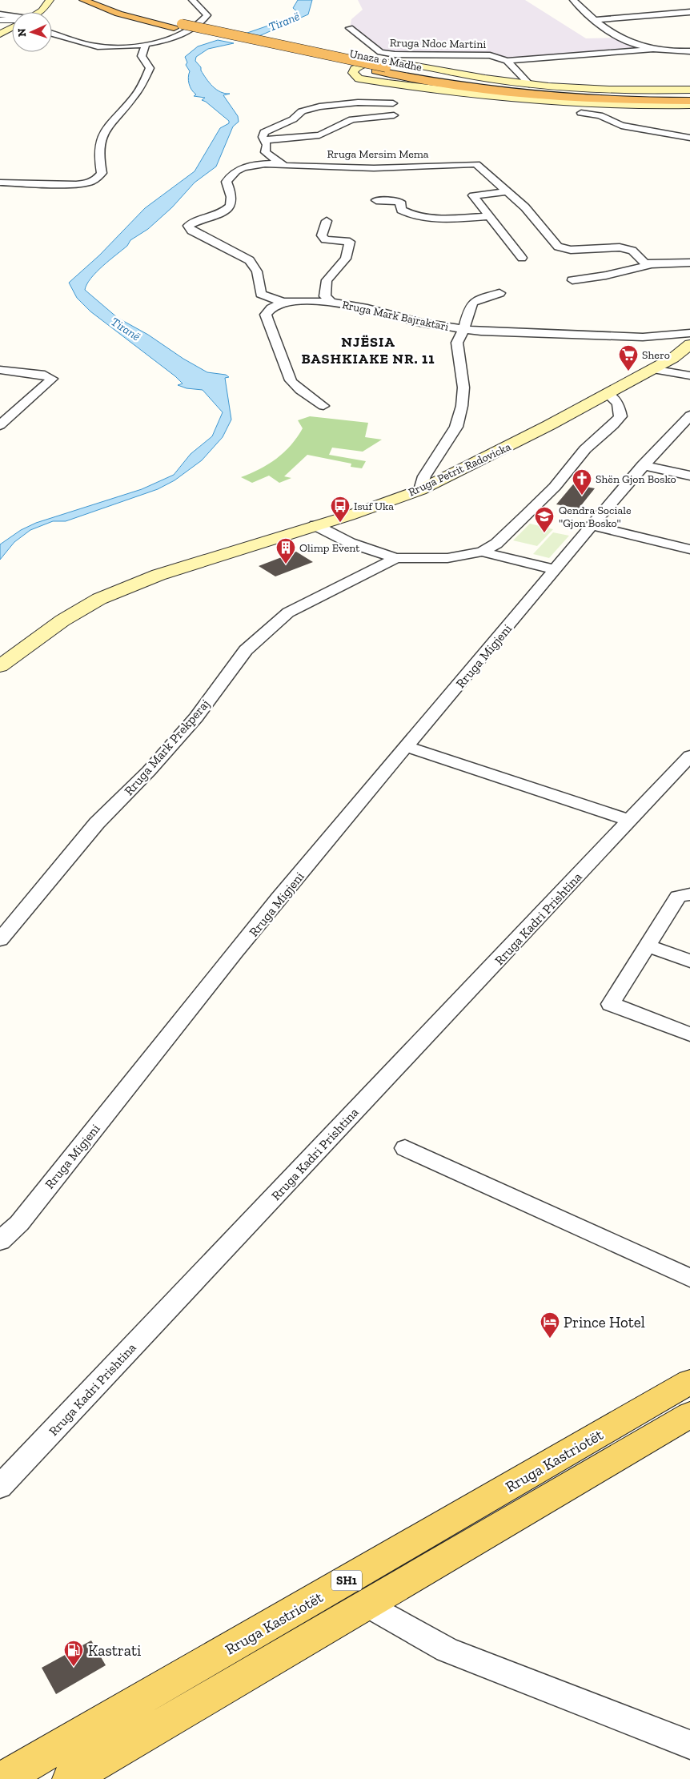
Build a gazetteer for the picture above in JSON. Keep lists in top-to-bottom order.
{
  "streets": {
    "highway": ["Unaza e Madhe"],
    "main road": ["Rruga Petrit Radovicka", "Rruga Kastriotët", "SH1"],
    "street": [
      "Rruga Ndoc Martini",
      "Rruga Mersim Mema",
      "Rruga Mark Bajraktari",
      "Rruga Migjeni",
      "Rruga Mark Prekperaj",
      "Rruga Kadri Prishtina"
    ]
  },
  "crossings": [
    ["Rruga Mersim Mema", "Rruga Mark Bajraktari"]
  ],
  "districts": ["NJËSIA BASHKIAKE NR. 11"],
  "water": ["Tiranë"],
  "places": {
    "supermarket": ["Shero"],
    "church": ["Shën Gjon Bosko"],
    "bus stop": ["Isuf Uka"],
    "school or university": ["Qendra Sociale \"Gjon Bosko\""],
    "building": ["Olimp Event"],
    "hotel": ["Prince Hotel"],
    "fuel station": ["Kastrati"]
  },
  "north": "left"
}
